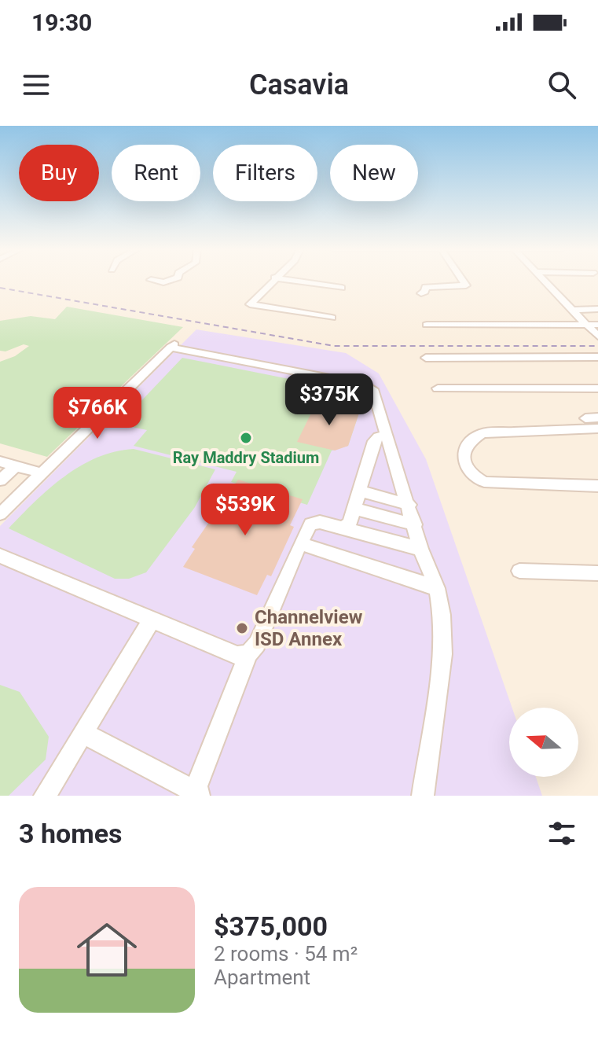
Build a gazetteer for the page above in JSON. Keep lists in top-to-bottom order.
{
  "places": ["Ray Maddry Stadium", "Channelview ISD Annex"],
  "north": "left",
  "page": {
    "status": "19:30",
    "header": "Casavia",
    "chip": [
      "Buy",
      "Rent",
      "Filters",
      "New"
    ],
    "price": ["$375K", "$766K", "$539K"],
    "heading": "3 homes",
    "list": [
      {
        "name": "$375,000",
        "note": "2 rooms · 54 m² · Apartment"
      }
    ]
  }
}
